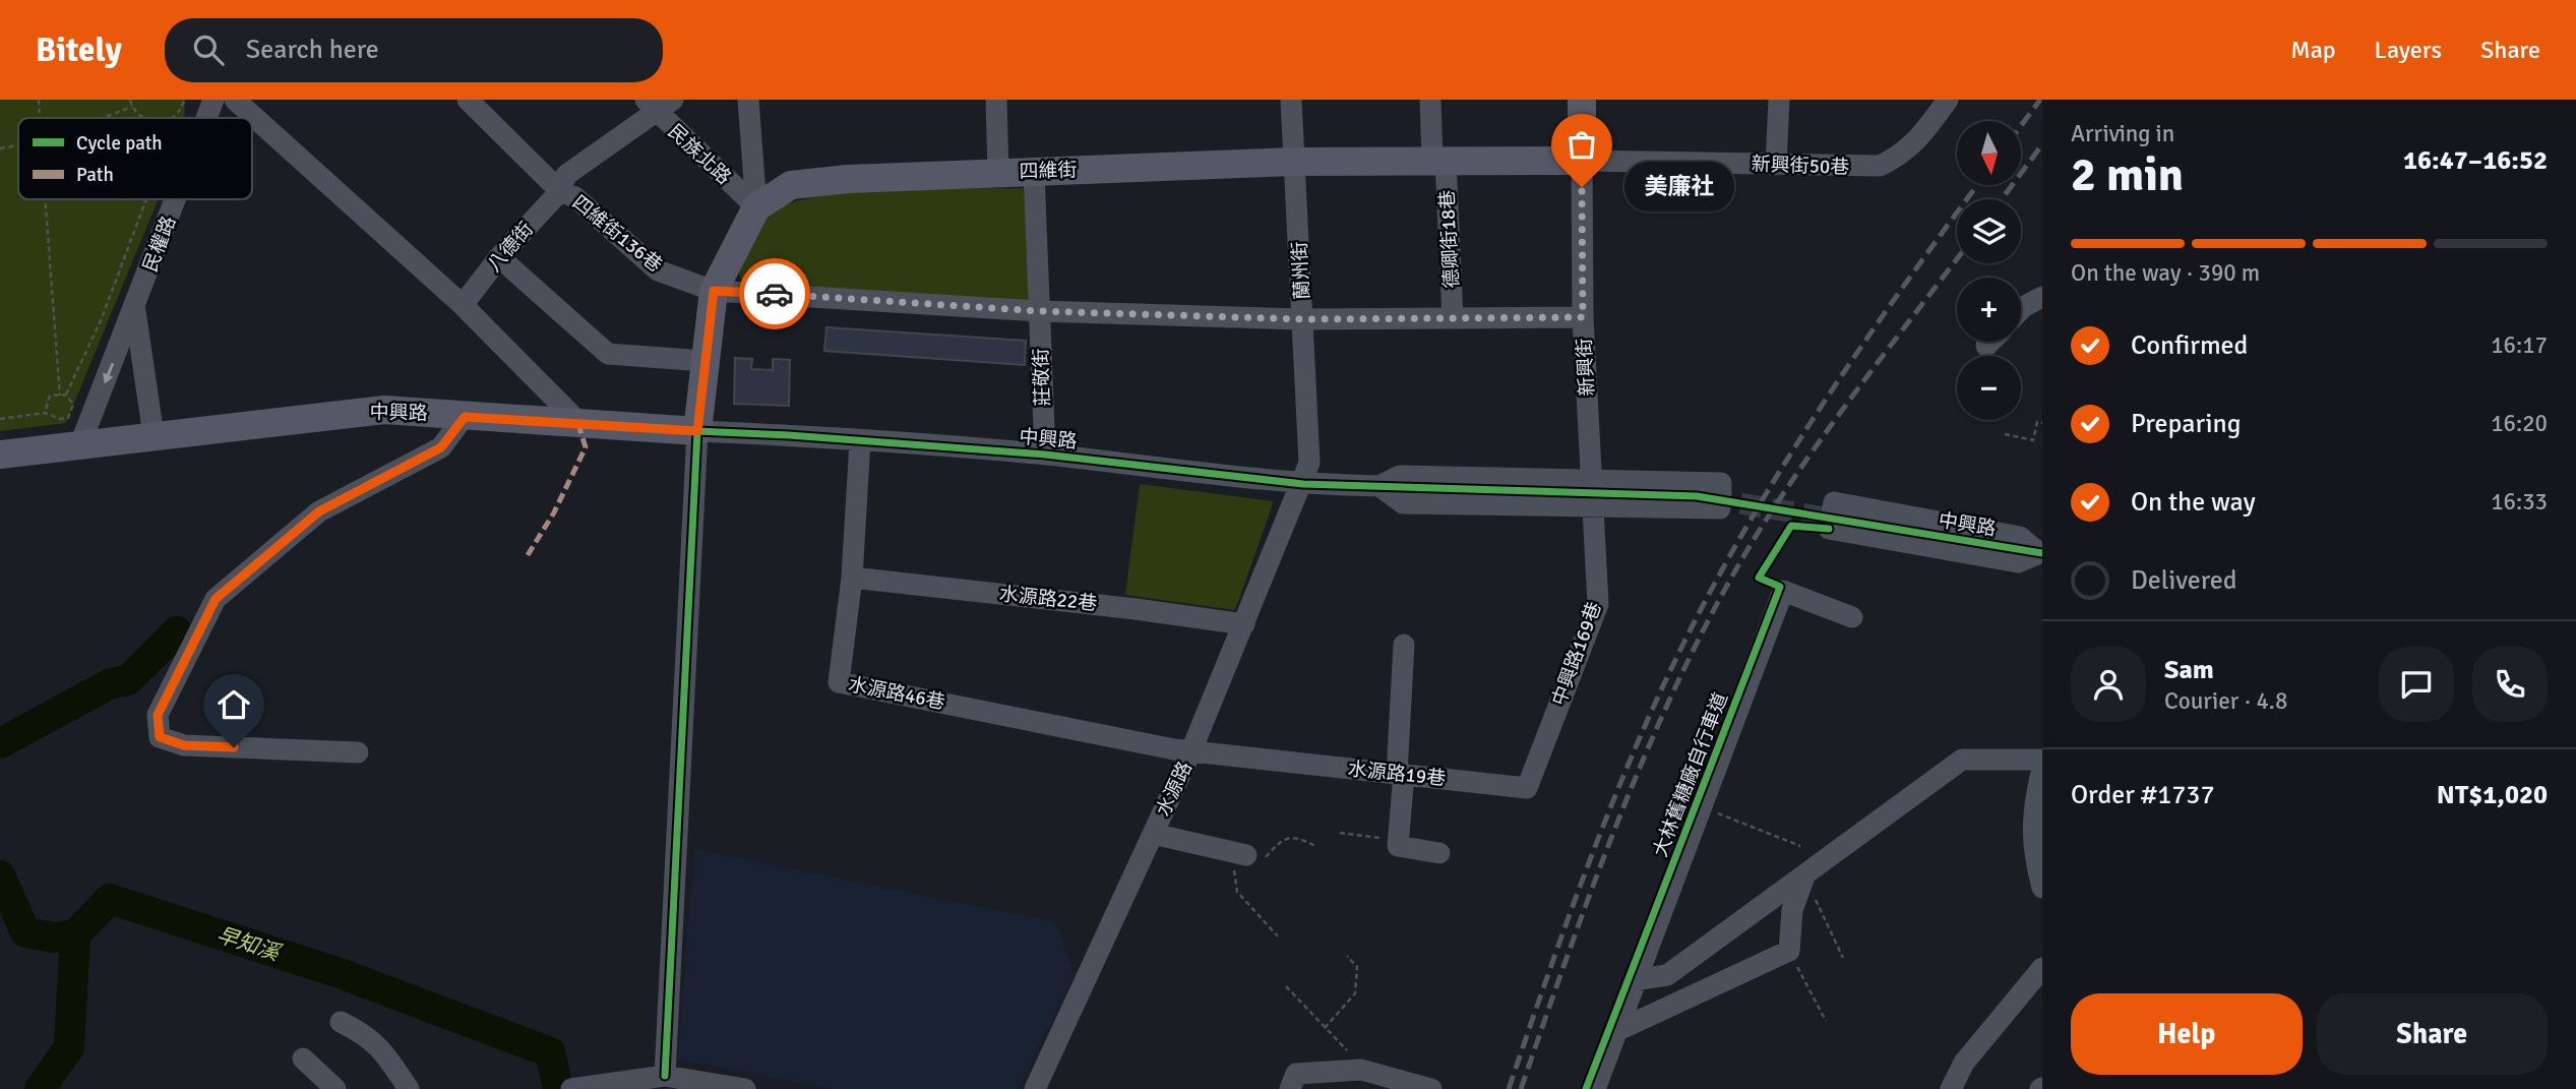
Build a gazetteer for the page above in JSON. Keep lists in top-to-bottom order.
{
  "streets": {
    "main road": ["四維街", "新興街", "中興路"],
    "street": [
      "民族北路",
      "新興街50巷",
      "四維街136巷",
      "德卿街18巷",
      "民權路",
      "八德街",
      "蘭州街",
      "莊敬街",
      "水源路22巷",
      "中興路169巷",
      "水源路46巷",
      "水源路19巷",
      "水源路"
    ],
    "cycle path": ["大林舊糖廠自行車道"]
  },
  "crossings": [
    ["民族北路", "四維街"],
    ["民族北路", "八德街"],
    ["新興街50巷", "四維街"],
    ["新興街50巷", "新興街"],
    ["四維街", "四維街136巷"],
    ["四維街", "德卿街18巷"],
    ["四維街", "蘭州街"],
    ["四維街", "新興街"],
    ["四維街", "莊敬街"],
    ["四維街", "中興路"],
    ["四維街136巷", "德卿街18巷"],
    ["四維街136巷", "八德街"],
    ["四維街136巷", "蘭州街"],
    ["四維街136巷", "新興街"],
    ["四維街136巷", "莊敬街"],
    ["民權路", "中興路"],
    ["蘭州街", "中興路"],
    ["蘭州街", "水源路"],
    ["新興街", "中興路169巷"],
    ["莊敬街", "中興路"],
    ["中興路", "水源路46巷"],
    ["中興路", "水源路"],
    ["水源路22巷", "水源路46巷"],
    ["水源路22巷", "水源路"],
    ["中興路169巷", "水源路19巷"],
    ["水源路46巷", "水源路19巷"],
    ["水源路46巷", "水源路"],
    ["水源路19巷", "水源路"]
  ],
  "one_way": ["民權路"],
  "water": ["早知溪"],
  "places": ["美廉社"],
  "legend": ["Cycle path", "Path"],
  "north": "bottom",
  "page": {
    "header": "Bitely",
    "search": "Search here",
    "nav": ["Map", "Layers", "Share"],
    "heading": ["2 min", "Arriving in", "16:47–16:52"],
    "panel": [
      "Sam",
      "Courier · 4.8",
      "Order #1737",
      "NT$1,020"
    ],
    "map_buttons": ["+", "−"],
    "bubble": "美廉社",
    "bar": "On the way · 390 m",
    "list": [
      ["Confirmed", "16:17"],
      ["Preparing", "16:20"],
      ["On the way", "16:33"],
      "Delivered"
    ],
    "buttons": ["Help", "Share"]
  }
}
